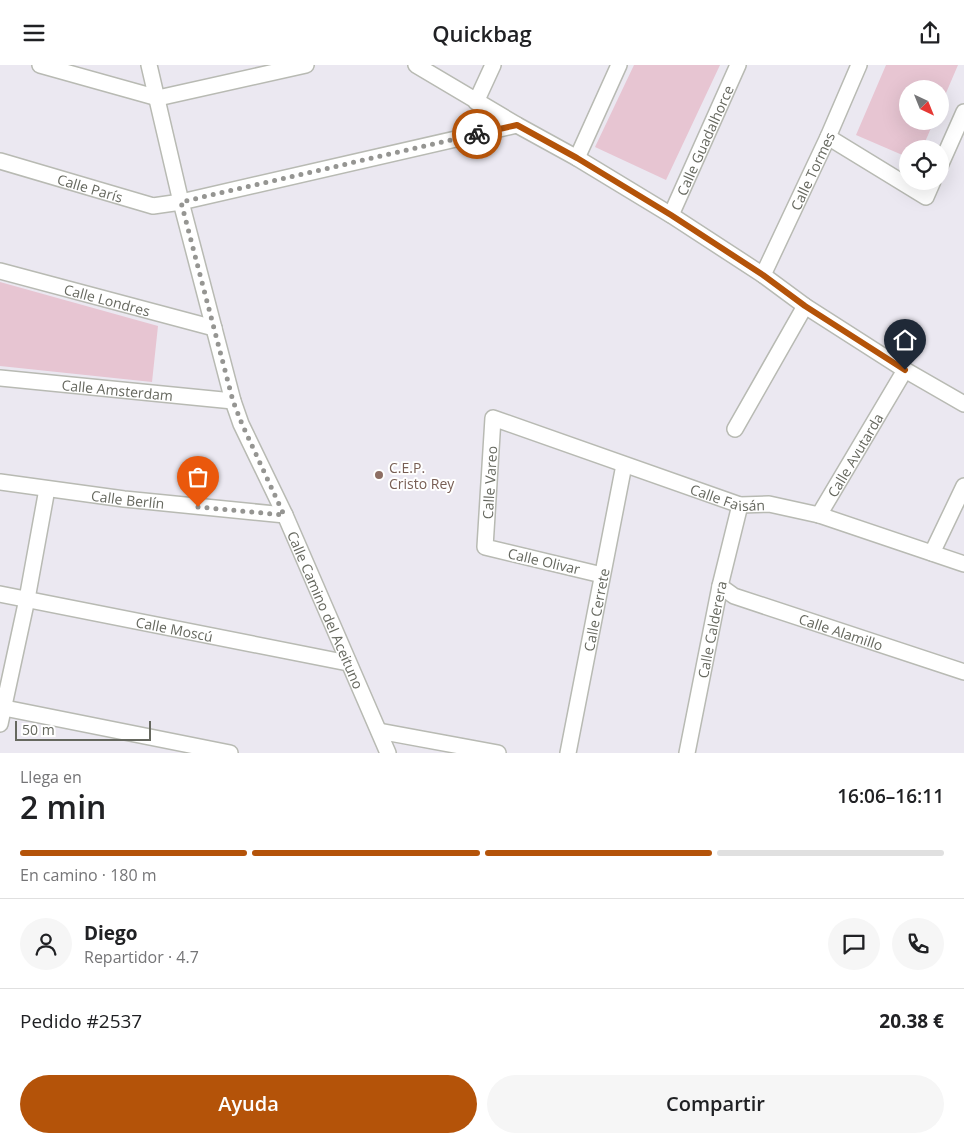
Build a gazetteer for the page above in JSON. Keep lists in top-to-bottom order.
{
  "streets": {
    "street": [
      "Calle Guadalhorce",
      "Calle Tormes",
      "Calle París",
      "Calle Londres",
      "Calle Amsterdam",
      "Calle Avutarda",
      "Calle Vareo",
      "Calle Faisán",
      "Calle Berlín",
      "Calle Olivar",
      "Calle Cerrete",
      "Calle Camino del Aceituno",
      "Calle Moscú",
      "Calle Calderera",
      "Calle Alamillo"
    ]
  },
  "crossings": [
    ["Calle París", "Calle Camino del Aceituno"],
    ["Calle Londres", "Calle Camino del Aceituno"],
    ["Calle Amsterdam", "Calle Camino del Aceituno"],
    ["Calle Avutarda", "Calle Faisán"],
    ["Calle Vareo", "Calle Faisán"],
    ["Calle Vareo", "Calle Olivar"],
    ["Calle Faisán", "Calle Cerrete"],
    ["Calle Faisán", "Calle Calderera"],
    ["Calle Berlín", "Calle Camino del Aceituno"],
    ["Calle Olivar", "Calle Cerrete"],
    ["Calle Camino del Aceituno", "Calle Moscú"],
    ["Calle Calderera", "Calle Alamillo"]
  ],
  "places": ["C.E.P. Cristo Rey"],
  "scale_bar": "50 m",
  "north": "bottom right",
  "page": {
    "header": "Quickbag",
    "scale": "50 m",
    "heading": ["2 min", "Llega en", "16:06–16:11"],
    "panel": [
      "Diego",
      "Repartidor · 4.7",
      "Pedido #2537",
      "20.38 €"
    ],
    "bar": "En camino · 180 m",
    "buttons": ["Ayuda", "Compartir"]
  }
}
